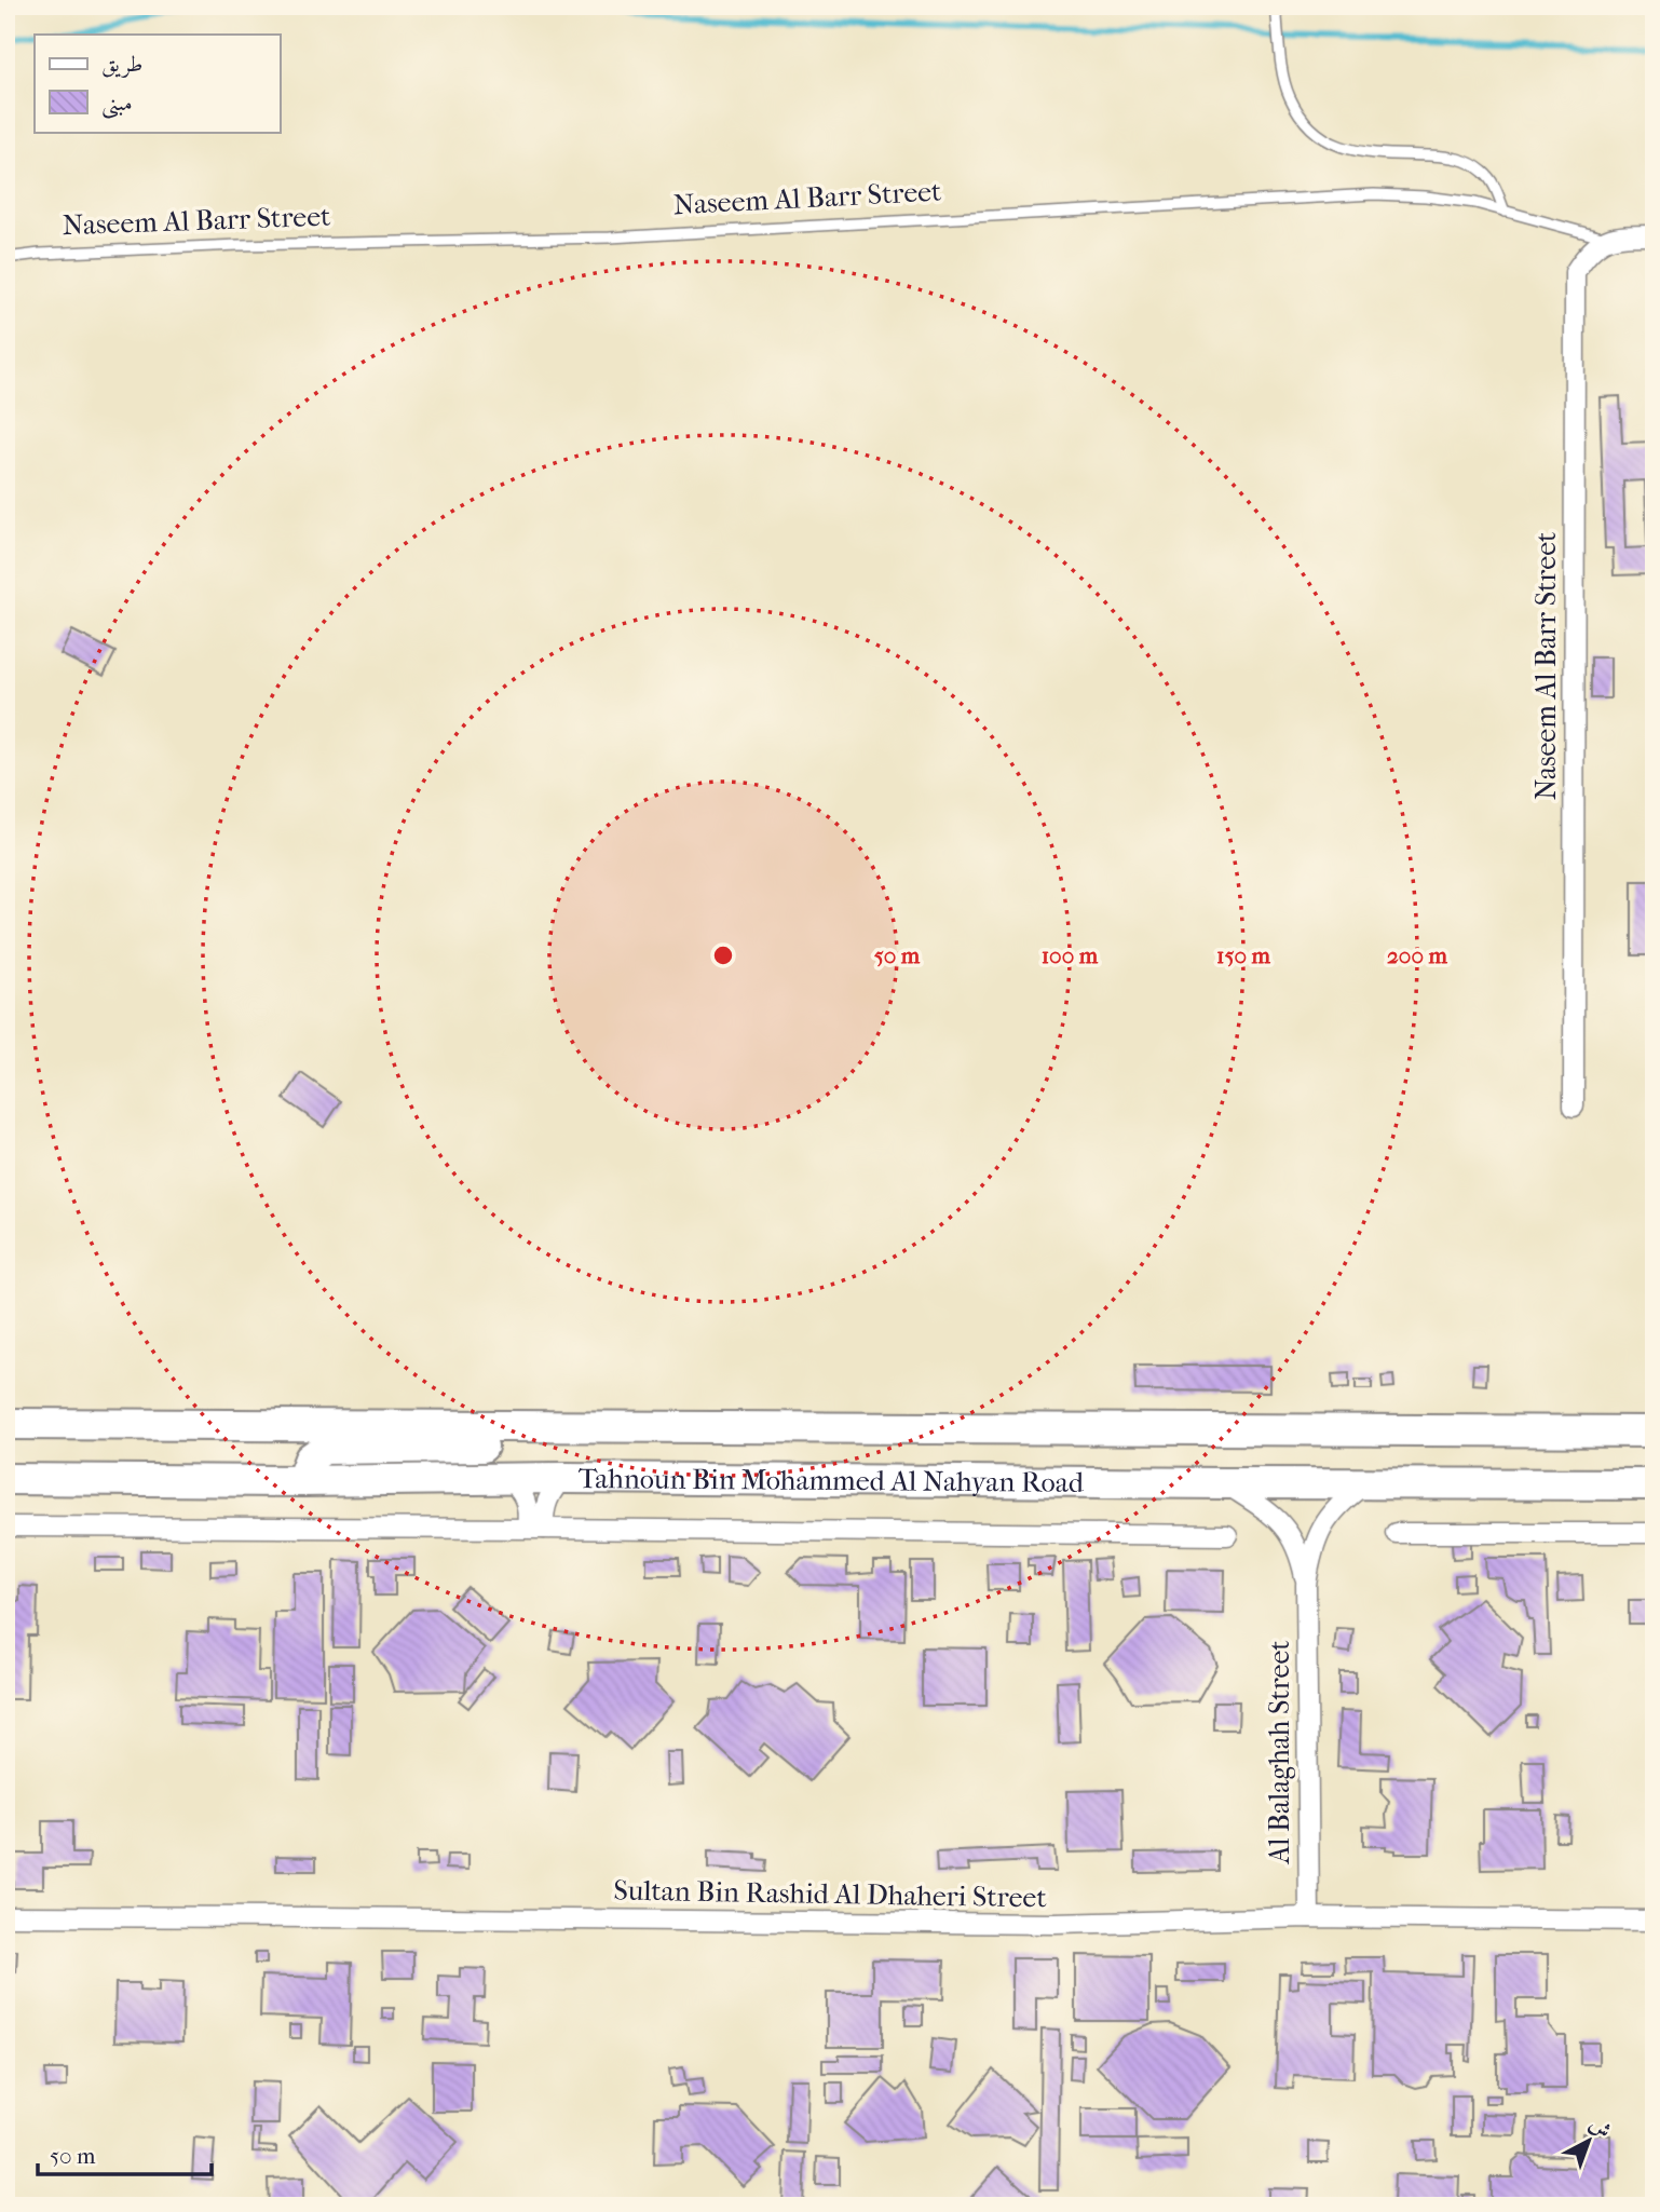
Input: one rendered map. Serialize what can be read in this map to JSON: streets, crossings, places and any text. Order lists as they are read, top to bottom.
{
  "streets": {
    "main road": ["Tahnoun Bin Mohammed Al Nahyan Road"],
    "street": ["Naseem Al Barr Street", "Al Balaghah Street", "Sultan Bin Rashid Al Dhaheri Street"]
  },
  "crossings": [
    ["Tahnoun Bin Mohammed Al Nahyan Road", "Al Balaghah Street"],
    ["Al Balaghah Street", "Sultan Bin Rashid Al Dhaheri Street"]
  ],
  "legend": ["طريق", "مبنى"],
  "scale_bar": "50 m",
  "north": "top right",
  "rings": [
    "50 m",
    "100 m",
    "150 m",
    "200 m"
  ]
}
